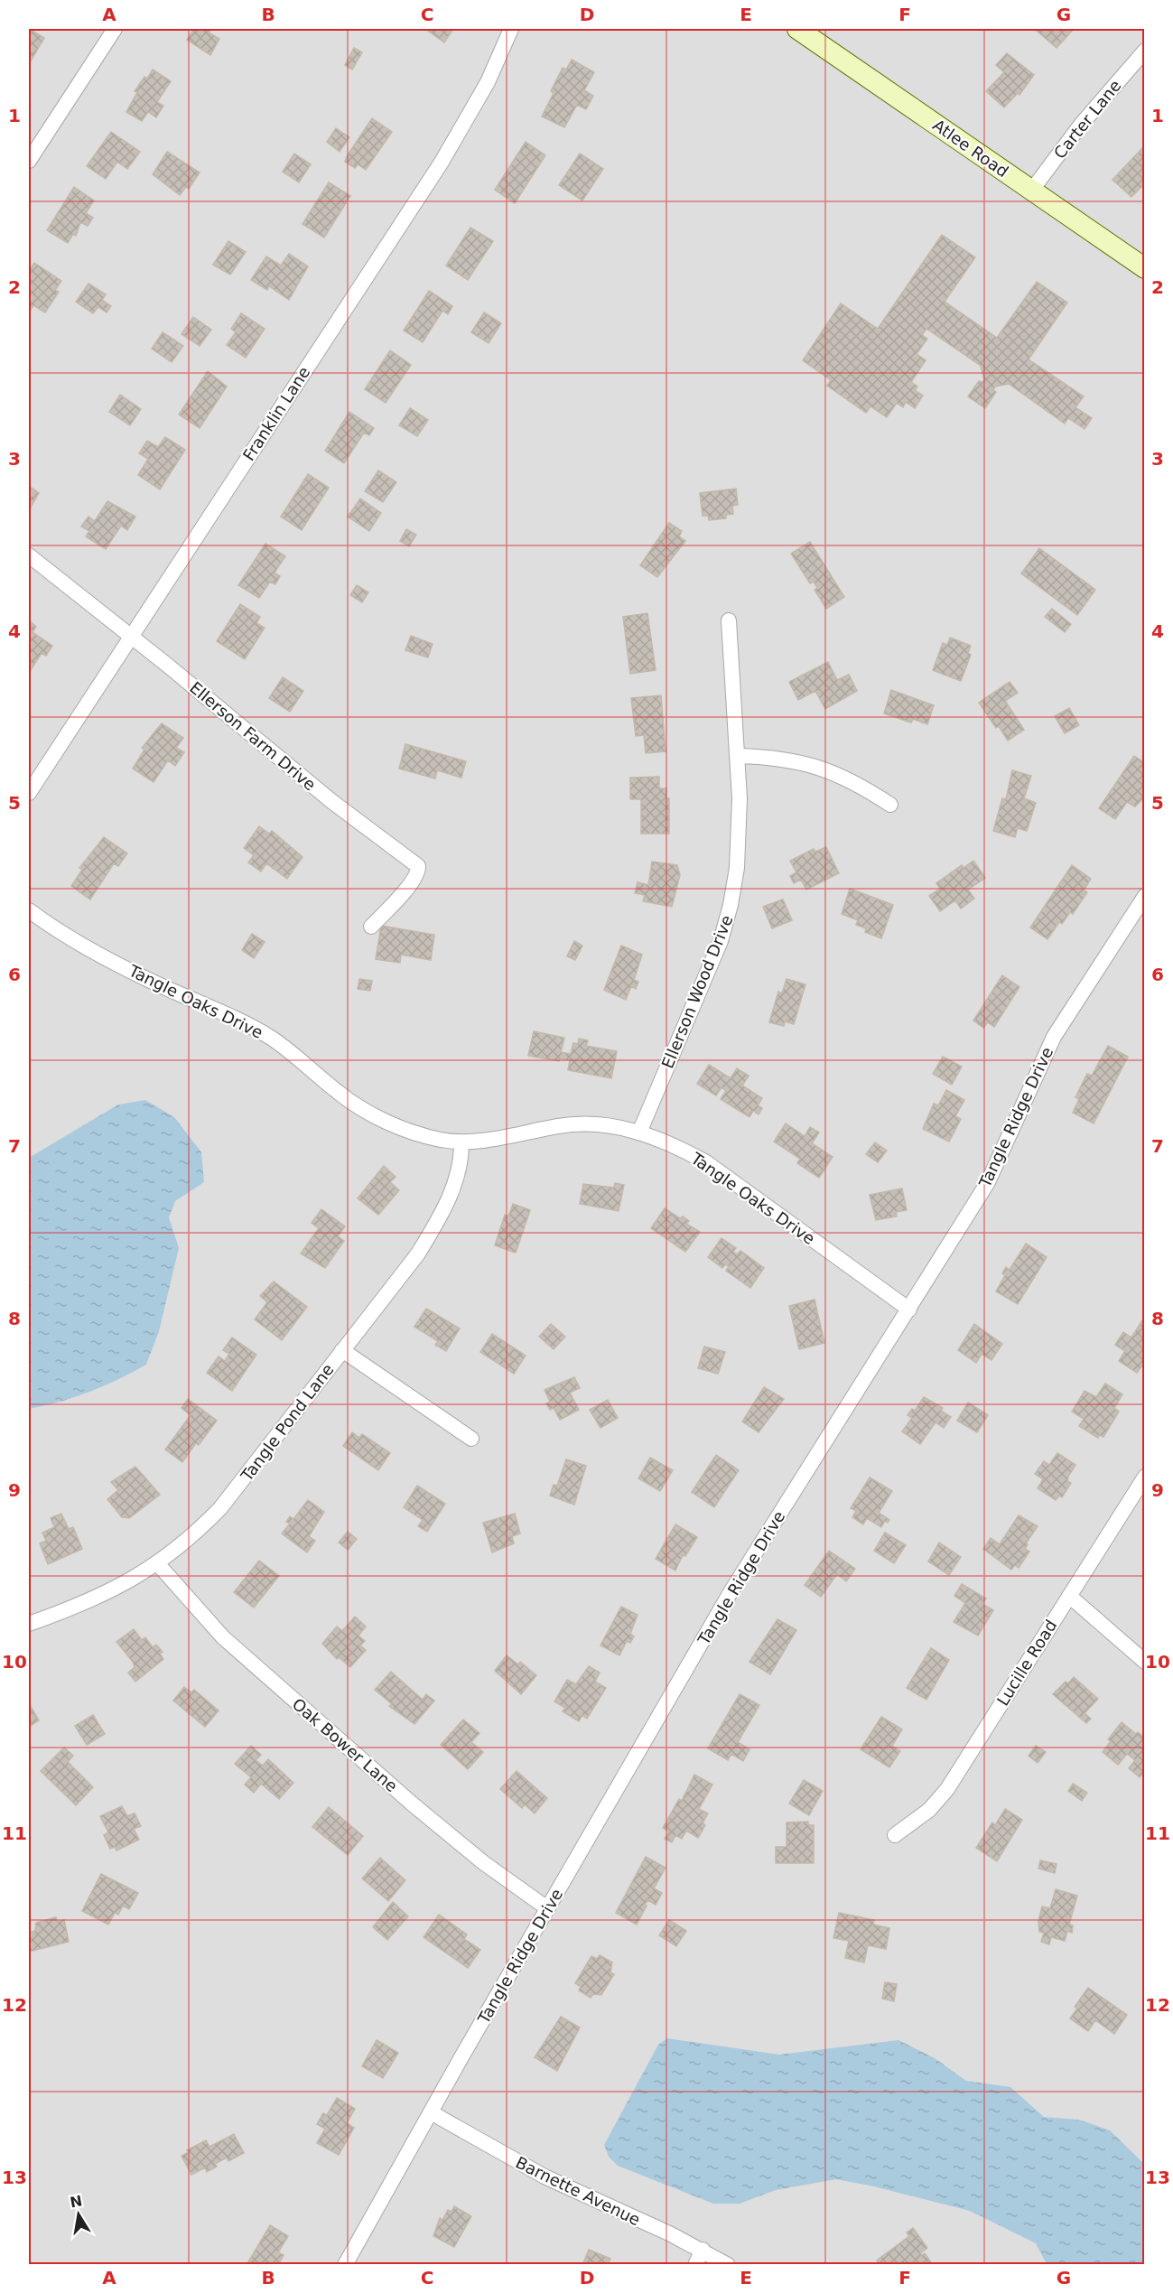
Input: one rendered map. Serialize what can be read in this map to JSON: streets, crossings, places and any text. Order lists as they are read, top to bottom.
{
  "streets": {
    "main road": ["Atlee Road"],
    "street": [
      "Carter Lane",
      "Franklin Lane",
      "Ellerson Farm Drive",
      "Ellerson Wood Drive",
      "Tangle Oaks Drive",
      "Tangle Ridge Drive",
      "Tangle Pond Lane",
      "Lucille Road",
      "Oak Bower Lane",
      "Barnette Avenue"
    ]
  },
  "crossings": [
    ["Carter Lane", "Atlee Road"],
    ["Franklin Lane", "Ellerson Farm Drive"],
    ["Ellerson Wood Drive", "Tangle Oaks Drive"],
    ["Tangle Oaks Drive", "Tangle Ridge Drive"],
    ["Tangle Oaks Drive", "Tangle Pond Lane"],
    ["Tangle Ridge Drive", "Oak Bower Lane"],
    ["Tangle Ridge Drive", "Barnette Avenue"],
    ["Tangle Pond Lane", "Oak Bower Lane"]
  ],
  "north": "top",
  "grid": {
    "columns": [
      "A",
      "B",
      "C",
      "D",
      "E",
      "F",
      "G"
    ],
    "rows": [
      "1",
      "2",
      "3",
      "4",
      "5",
      "6",
      "7",
      "8",
      "9",
      "10",
      "11",
      "12",
      "13"
    ]
  }
}
